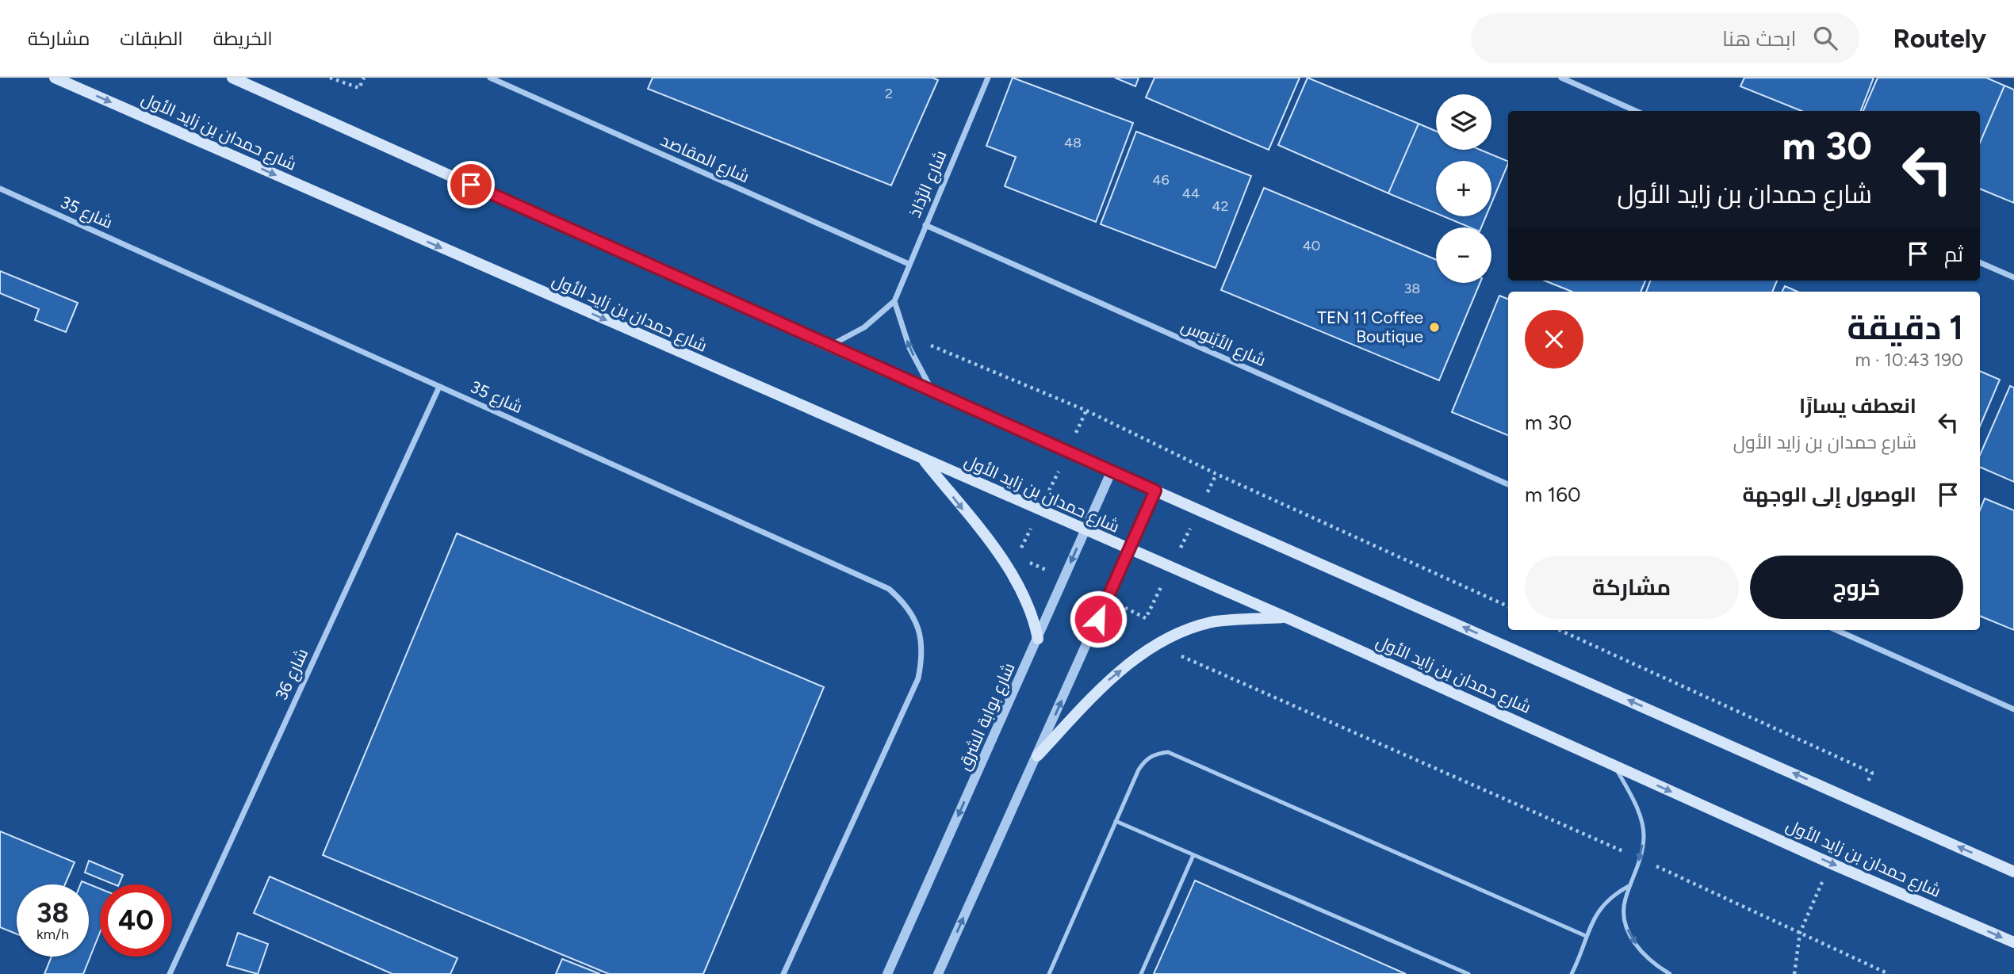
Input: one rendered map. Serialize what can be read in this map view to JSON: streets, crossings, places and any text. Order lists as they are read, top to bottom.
{
  "streets": {
    "main road": ["شارع حمدان بن زايد الأول"],
    "street": [
      "شارع المقاصد",
      "شارع الرَّذاذ",
      "شارع 35",
      "شارع الأبْنوس",
      "شارع 36",
      "شارع بوابة الشرق"
    ]
  },
  "crossings": [
    ["شارع حمدان بن زايد الأول", "شارع بوابة الشرق"],
    ["شارع المقاصد", "شارع الرَّذاذ"],
    ["شارع الرَّذاذ", "شارع الأبْنوس"],
    ["شارع 35", "شارع 36"]
  ],
  "places": ["TEN 11 Coffee Boutique"],
  "house_numbers": [
    "2",
    "48",
    "46",
    "44",
    "42",
    "40",
    "38"
  ],
  "page": {
    "header": "Routely",
    "search": "ابحث هنا",
    "nav": ["الخريطة", "الطبقات", "مشاركة"],
    "map_buttons": ["+", "−"],
    "turn": ["30 m", "شارع حمدان بن زايد الأول"],
    "then": "ثم",
    "heading": ["1 دقيقة", "190 m · 10:43"],
    "list": [
      {
        "name": "انعطف يسارًا",
        "note": "شارع حمدان بن زايد الأول",
        "value": "30 m"
      },
      {
        "name": "الوصول إلى الوجهة",
        "value": "160 m"
      }
    ],
    "buttons": ["خروج", "مشاركة"],
    "speed": "38 km/h",
    "limit": "40"
  }
}
